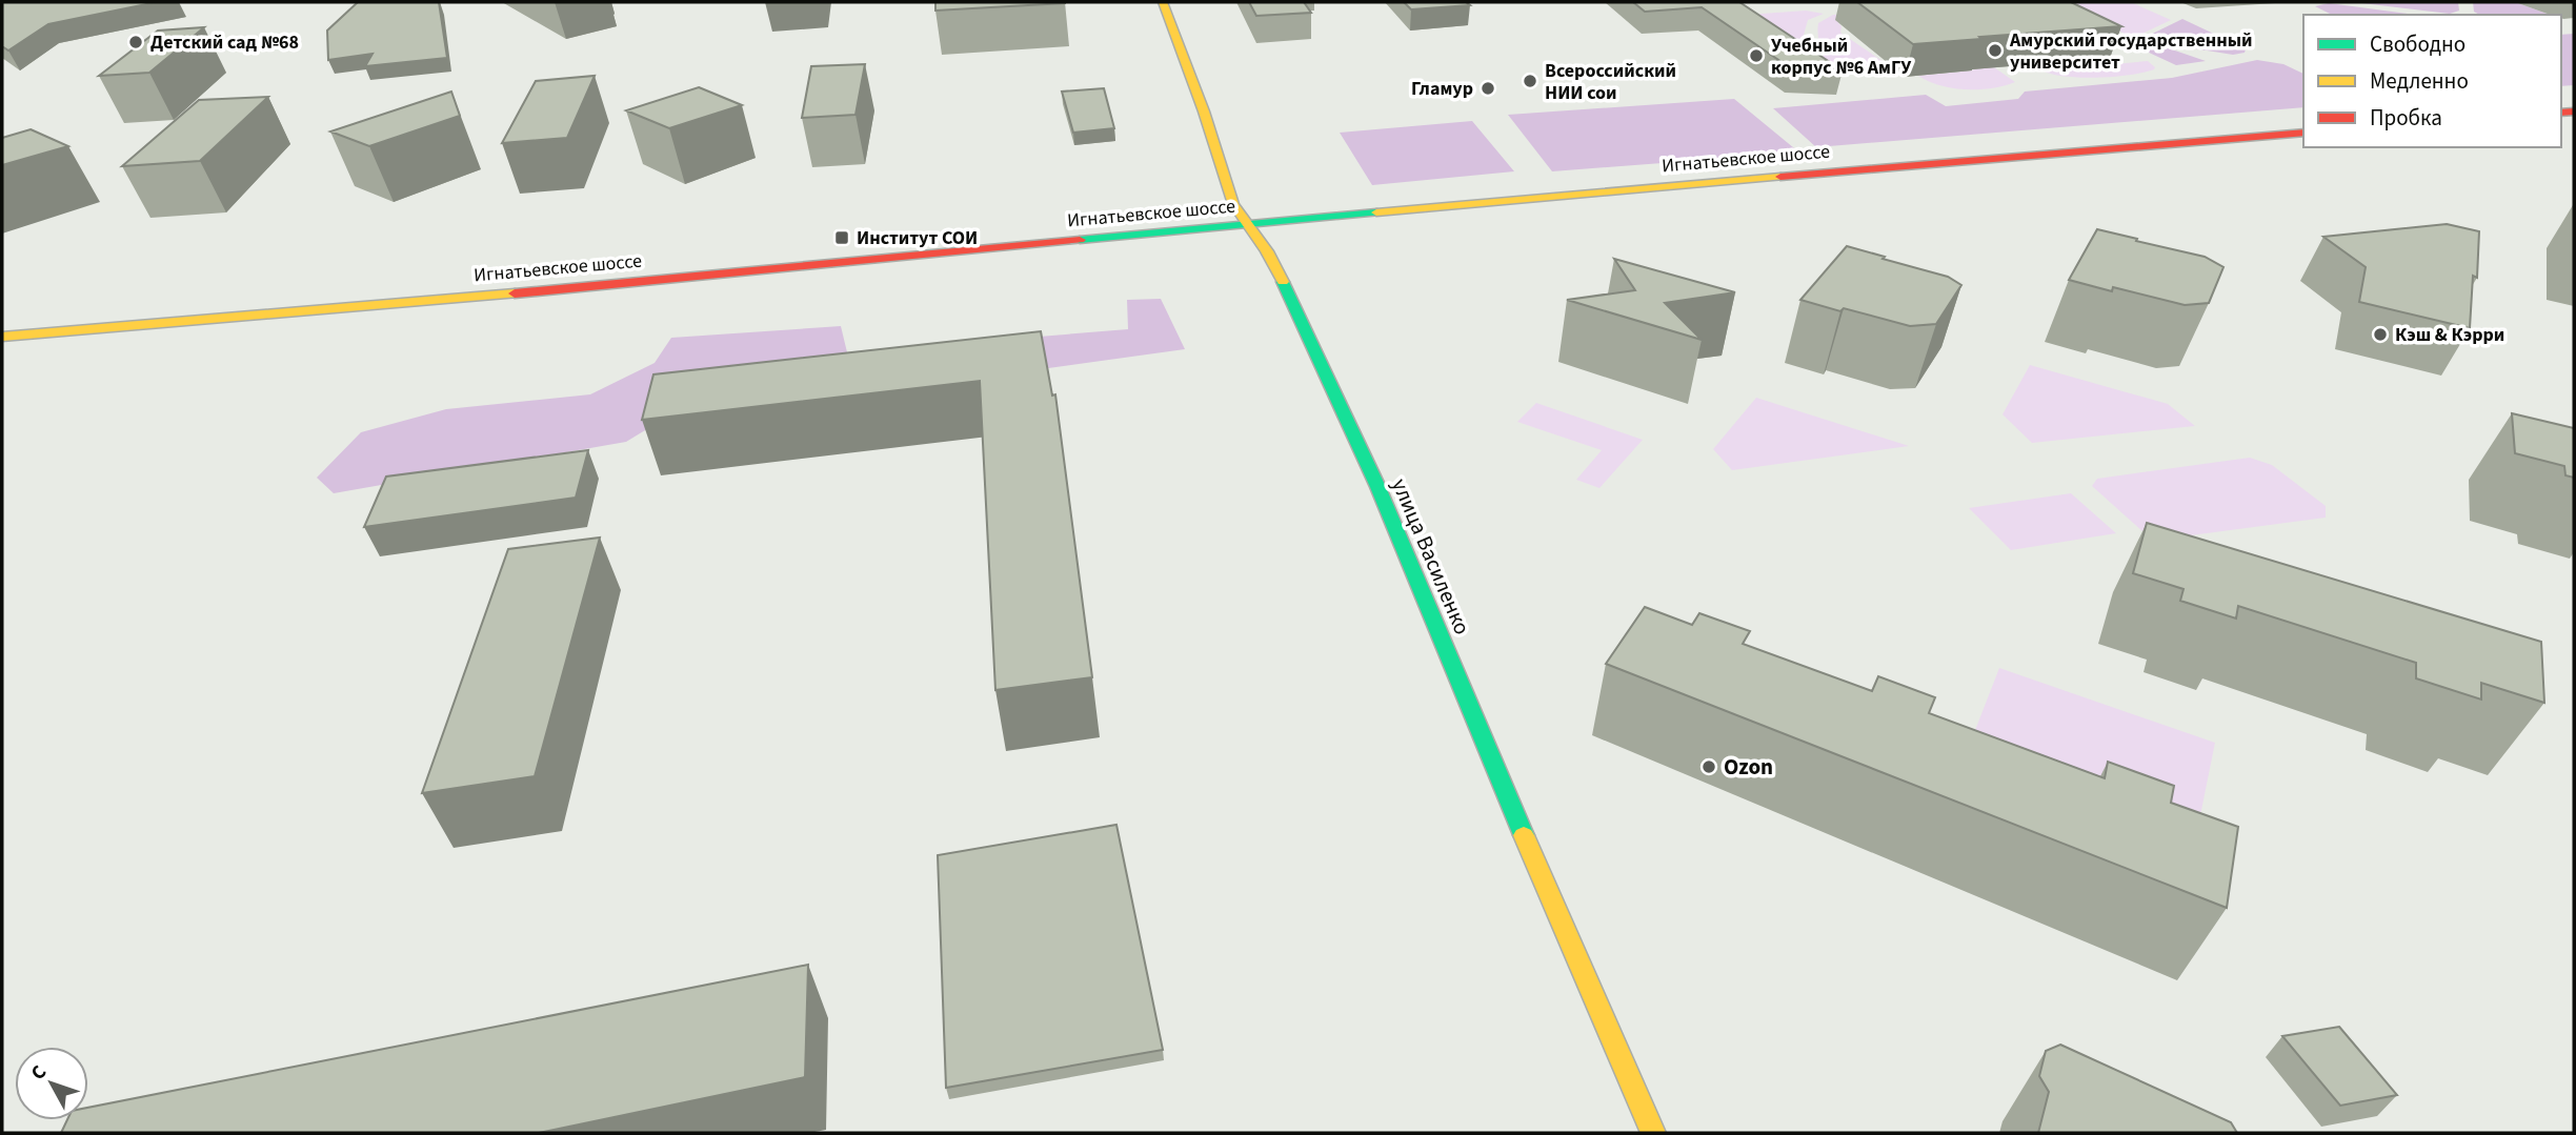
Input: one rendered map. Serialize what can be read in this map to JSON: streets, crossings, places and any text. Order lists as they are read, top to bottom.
{
  "streets": {
    "main road": ["Игнатьевское шоссе", "улица Василенко"]
  },
  "crossings": [
    ["Игнатьевское шоссе", "улица Василенко"]
  ],
  "places": {
    "other": [
      "Детский сад №68",
      "Амурский государственный университет",
      "Учебный корпус №6 АмГУ",
      "Всероссийский НИИ сои",
      "Гламур",
      "Кэш & Кэрри",
      "Ozon"
    ],
    "transit": ["Институт СОИ"]
  },
  "legend": ["Свободно", "Медленно", "Пробка"],
  "north": "top left"
}
